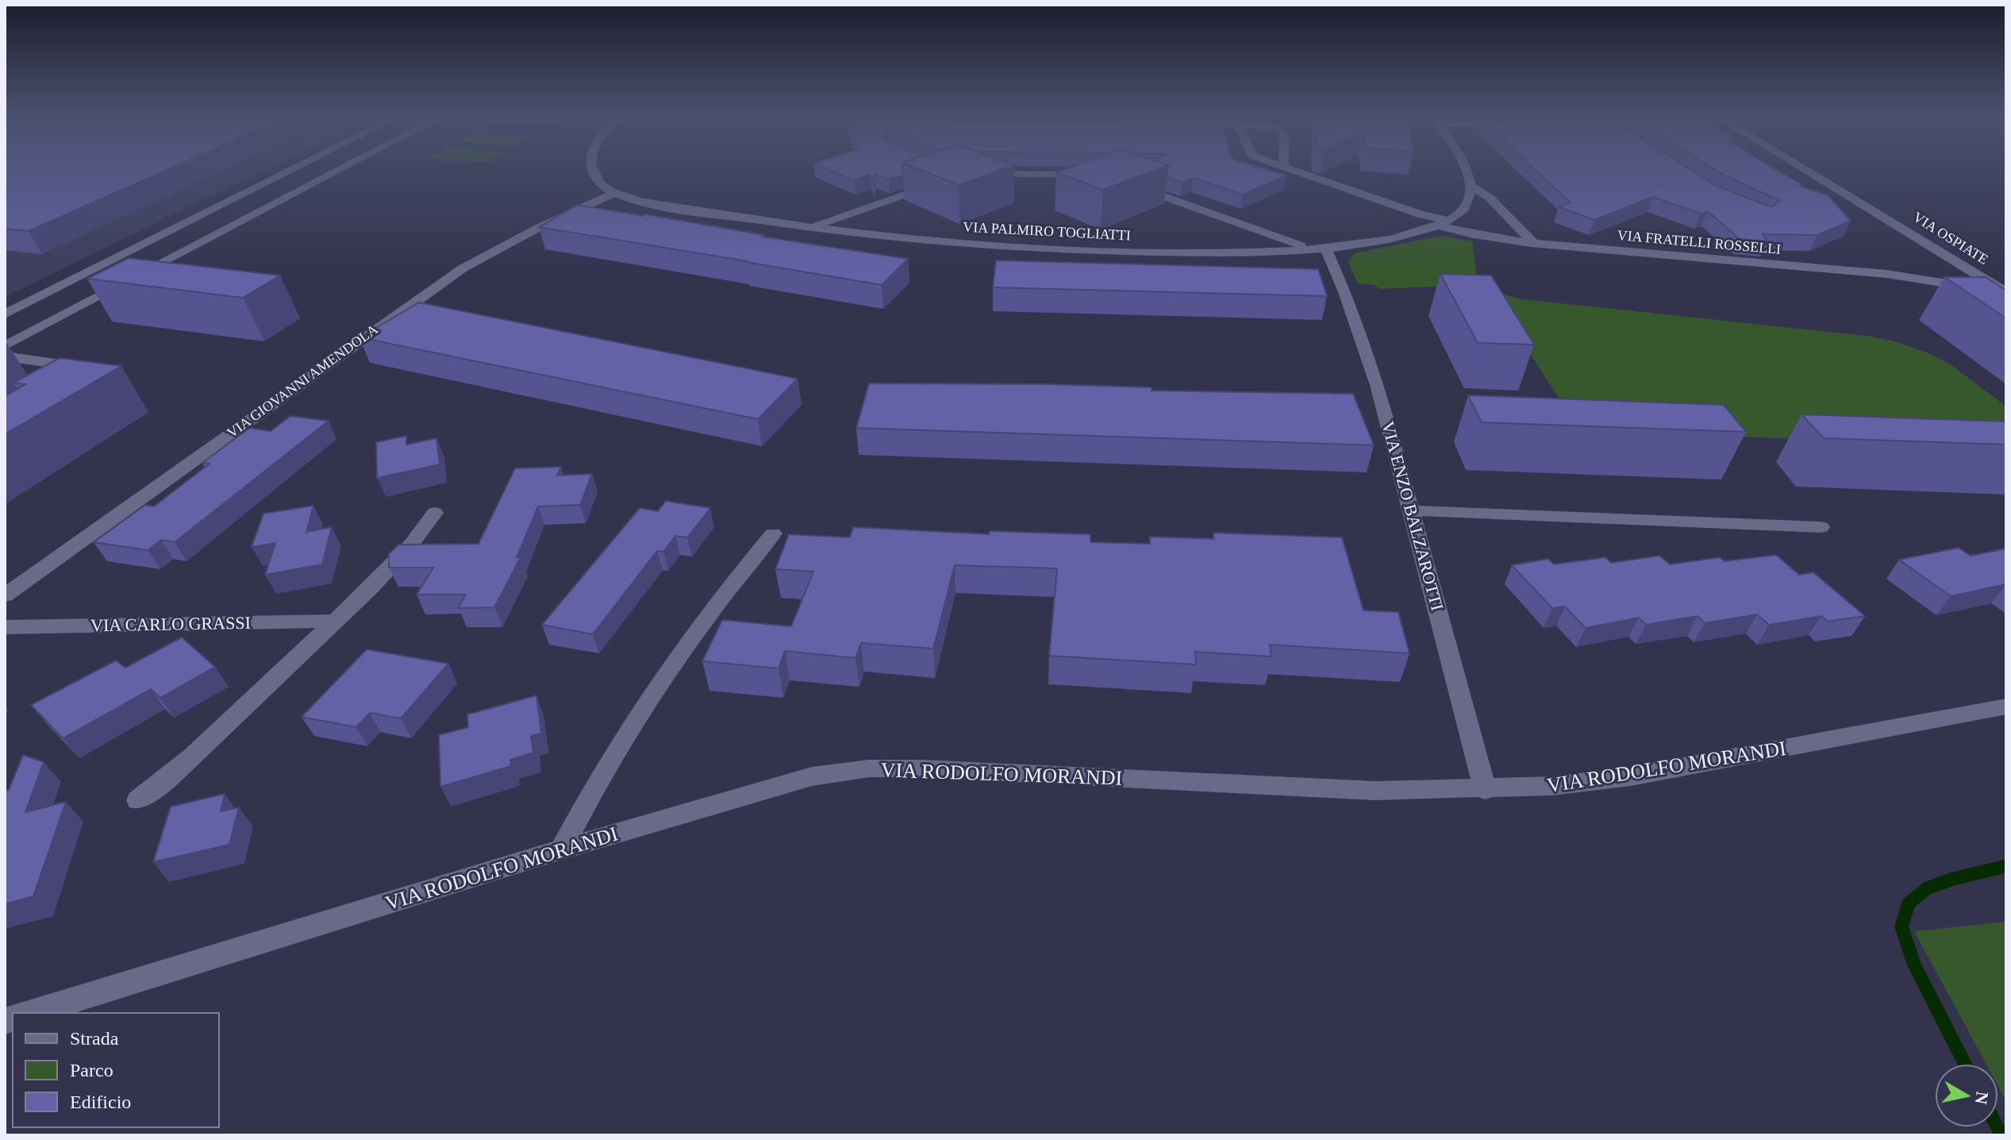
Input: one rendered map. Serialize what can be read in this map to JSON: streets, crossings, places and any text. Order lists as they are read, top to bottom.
{
  "streets": {
    "street": [
      "VIA PALMIRO TOGLIATTI",
      "VIA OSPIATE",
      "VIA FRATELLI ROSSELLI",
      "VIA GIOVANNI AMENDOLA",
      "VIA ENZO BALZAROTTI",
      "VIA CARLO GRASSI",
      "VIA RODOLFO MORANDI"
    ]
  },
  "crossings": [
    ["VIA PALMIRO TOGLIATTI", "VIA FRATELLI ROSSELLI"],
    ["VIA PALMIRO TOGLIATTI", "VIA GIOVANNI AMENDOLA"],
    ["VIA PALMIRO TOGLIATTI", "VIA ENZO BALZAROTTI"],
    ["VIA OSPIATE", "VIA FRATELLI ROSSELLI"],
    ["VIA ENZO BALZAROTTI", "VIA RODOLFO MORANDI"]
  ],
  "legend": ["Strada", "Parco", "Edificio"],
  "north": "right"
}
